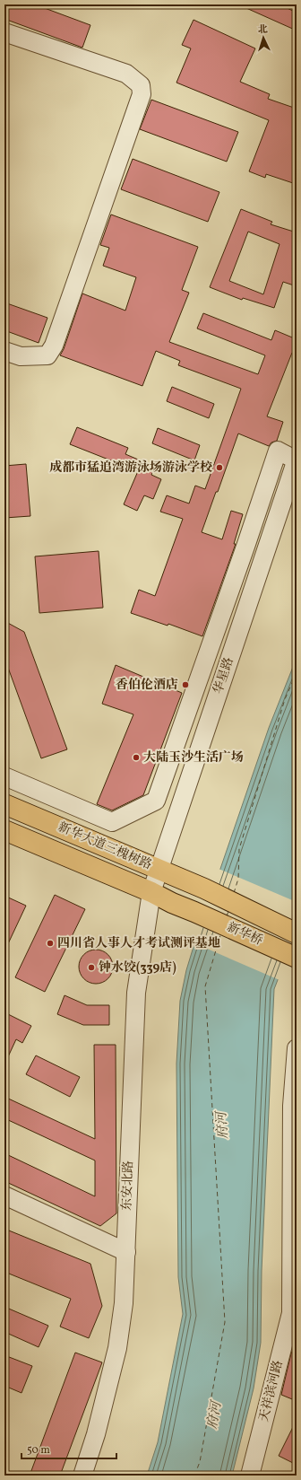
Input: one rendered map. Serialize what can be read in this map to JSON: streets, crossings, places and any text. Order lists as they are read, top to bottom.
{
  "streets": {
    "main road": ["新华大道三槐树路", "新华桥"],
    "street": ["华星路", "东安北路", "天祥滨河路"]
  },
  "crossings": [
    ["华星路", "新华大道三槐树路"],
    ["华星路", "东安北路"],
    ["新华大道三槐树路", "新华桥"],
    ["新华大道三槐树路", "东安北路"]
  ],
  "water": ["府河"],
  "places": [
    "成都市猛追湾游泳场游泳学校",
    "香伯伦酒店",
    "大陆玉沙生活广场",
    "四川省人事人才考试测评基地",
    "钟水饺(339店)"
  ],
  "scale_bar": "50 m",
  "north": "top"
}
